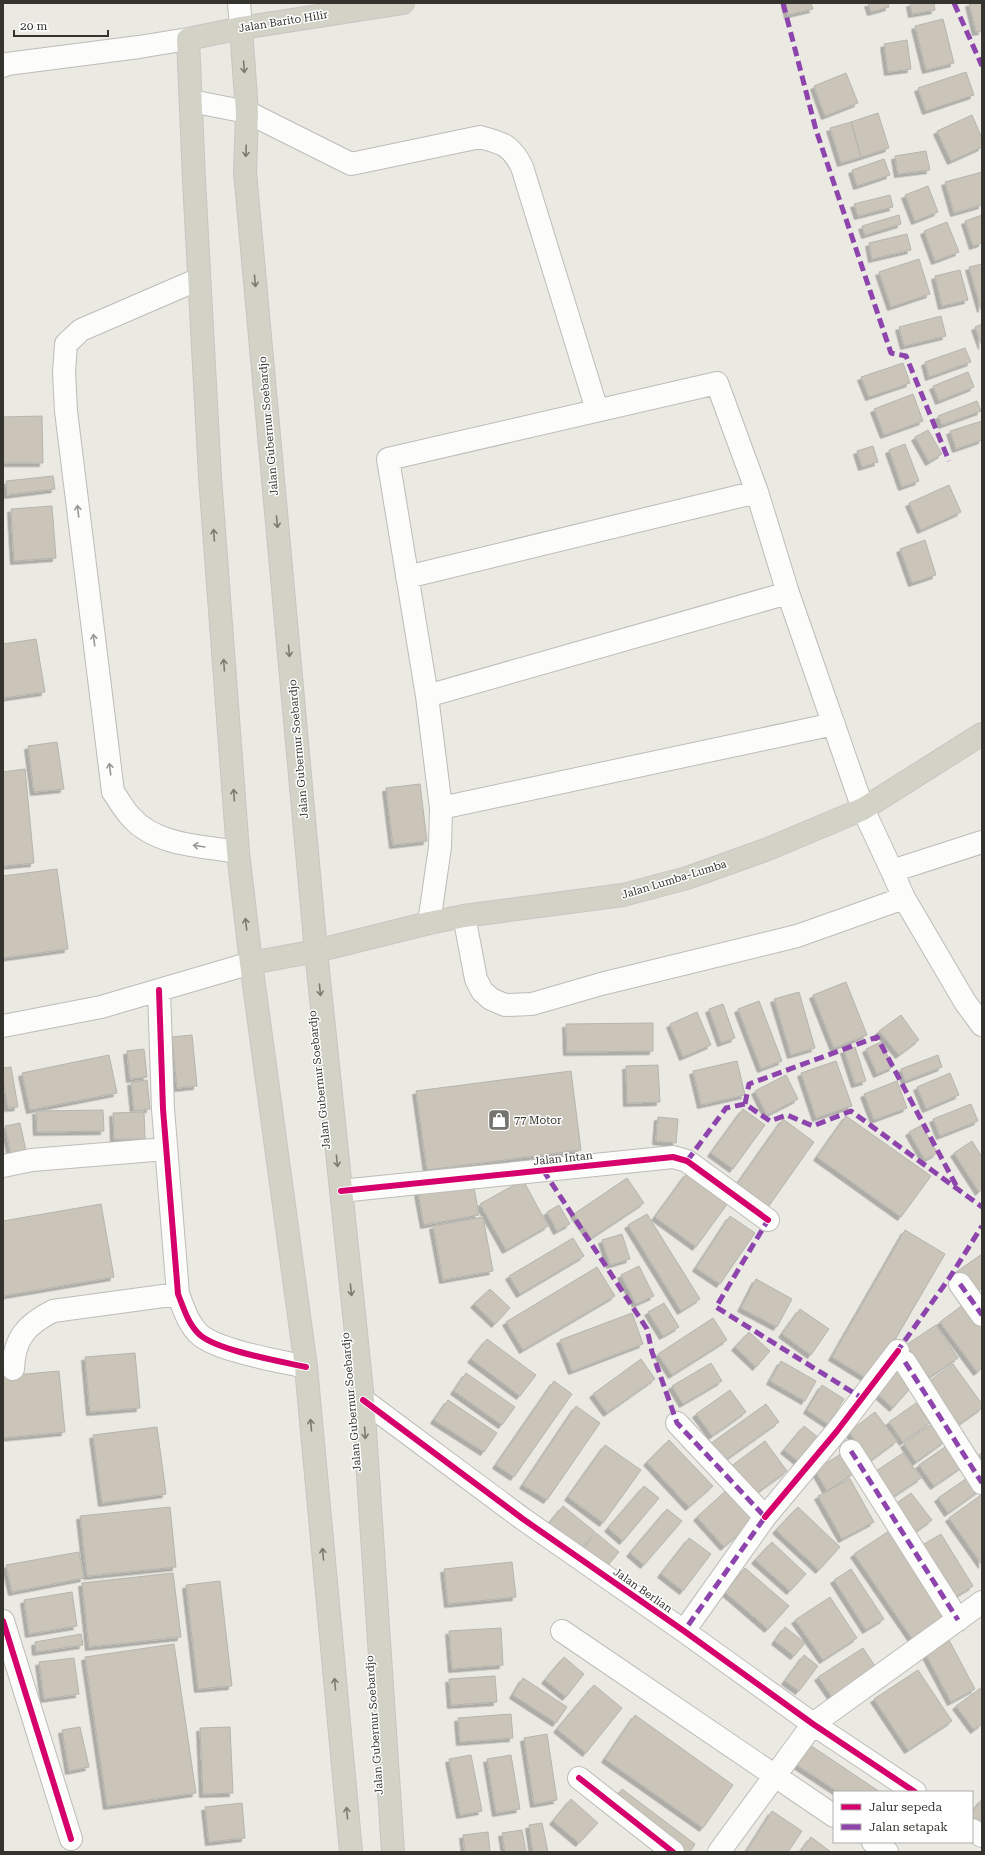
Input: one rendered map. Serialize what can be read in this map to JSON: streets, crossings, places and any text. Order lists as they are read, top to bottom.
{
  "streets": {
    "highway": ["Jalan Barito Hilir", "Jalan Gubernur Soebardjo", "Jalan Lumba-Lumba"],
    "street": ["Jalan Intan", "Jalan Berlian"]
  },
  "crossings": [
    ["Jalan Barito Hilir", "Jalan Gubernur Soebardjo"],
    ["Jalan Gubernur Soebardjo", "Jalan Lumba-Lumba"],
    ["Jalan Gubernur Soebardjo", "Jalan Intan"],
    ["Jalan Gubernur Soebardjo", "Jalan Berlian"]
  ],
  "places": {
    "shop": ["77 Motor"]
  },
  "legend": ["Jalur sepeda", "Jalan setapak"],
  "scale_bar": "20 m"
}
